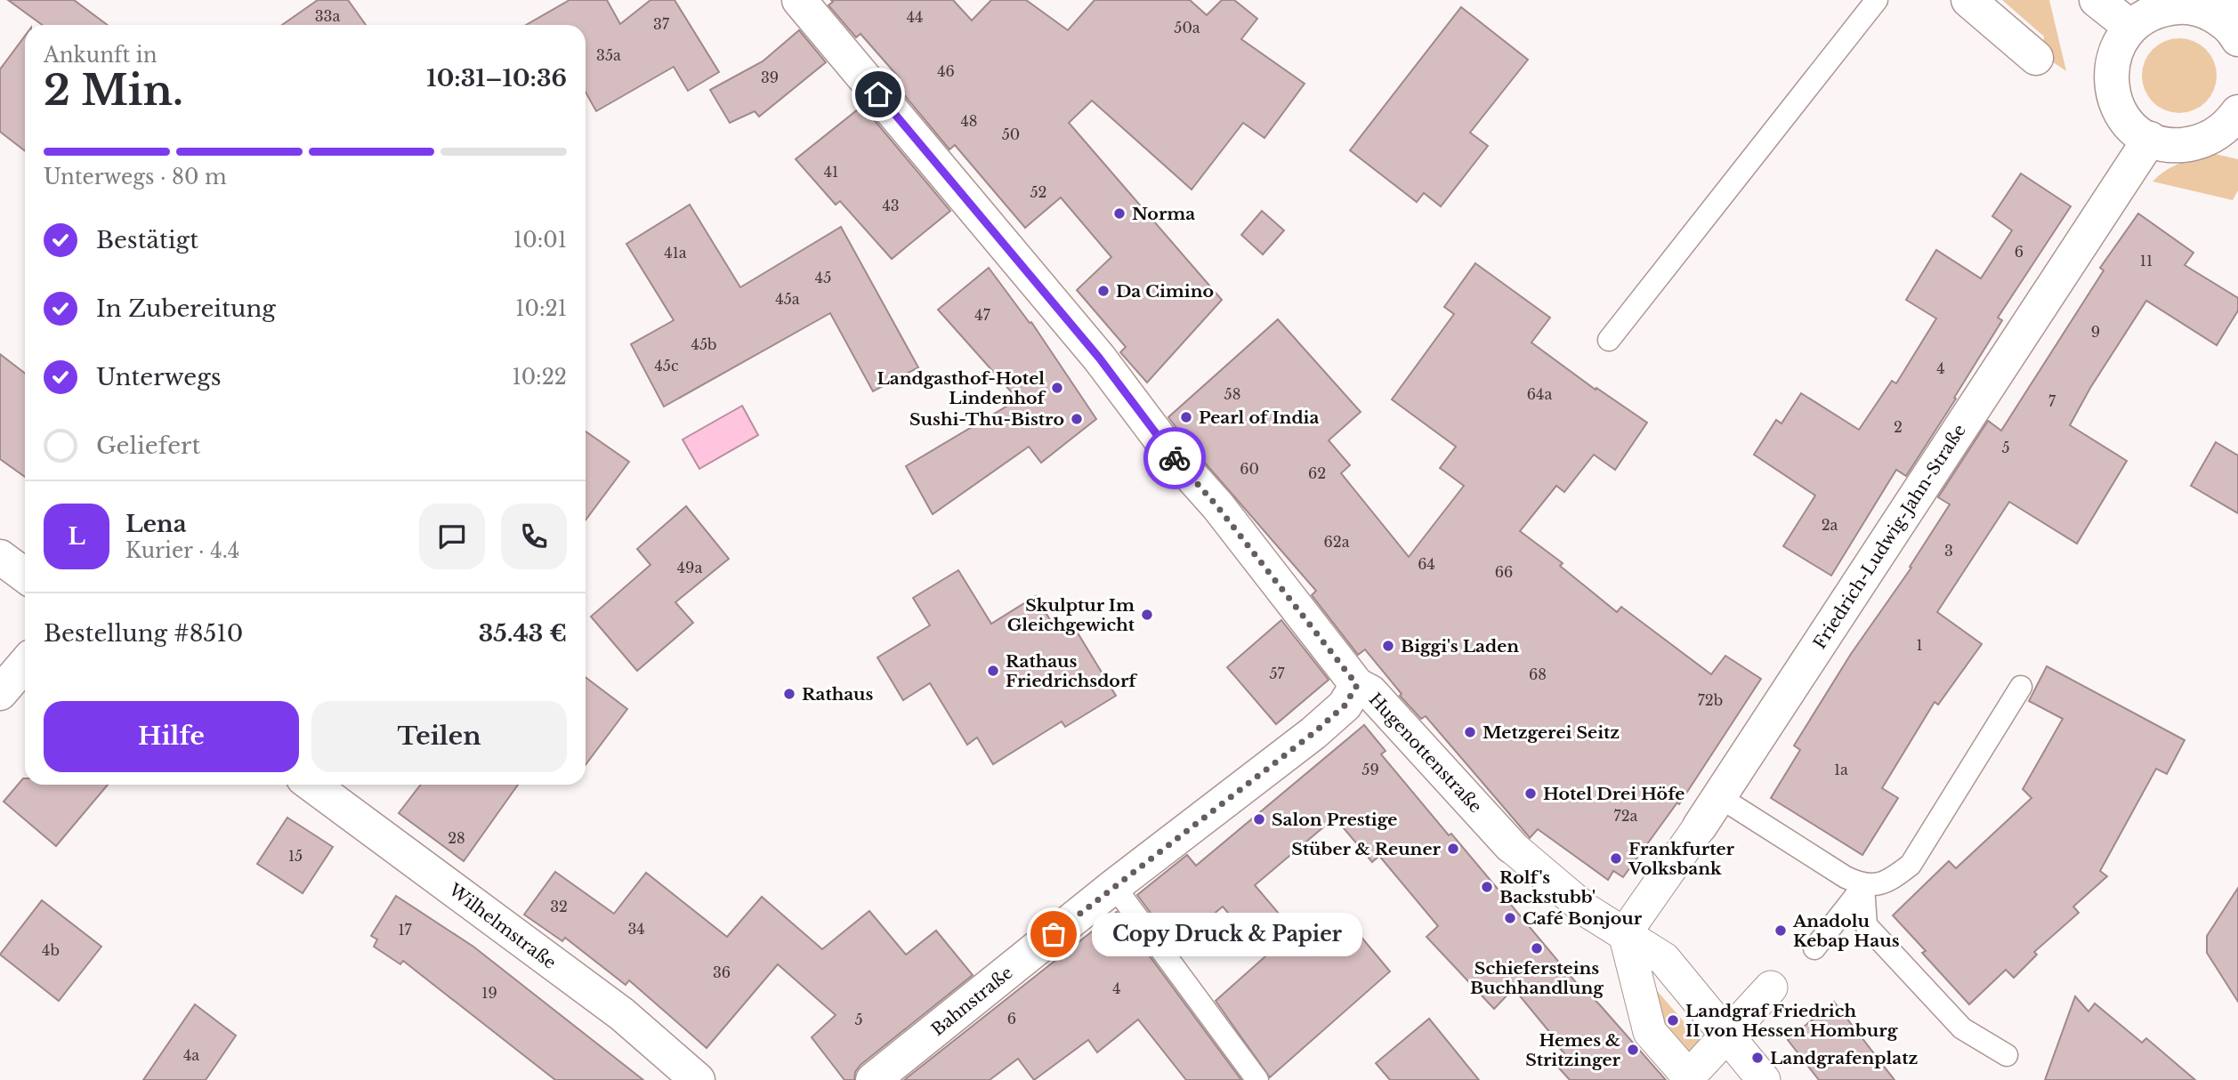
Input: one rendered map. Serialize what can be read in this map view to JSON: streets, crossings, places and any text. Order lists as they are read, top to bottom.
{
  "streets": {
    "street": [
      "Friedrich-Ludwig-Jahn-Straße",
      "Hugenottenstraße",
      "Wilhelmstraße",
      "Bahnstraße"
    ]
  },
  "crossings": [
    ["Friedrich-Ludwig-Jahn-Straße", "Hugenottenstraße"],
    ["Hugenottenstraße", "Bahnstraße"]
  ],
  "places": [
    "Norma",
    "Da Cimino",
    "Landgasthof-Hotel Lindenhof",
    "Pearl of India",
    "Sushi-Thu-Bistro",
    "Skulptur Im Gleichgewicht",
    "Biggi's Laden",
    "Rathaus Friedrichsdorf",
    "Rathaus",
    "Metzgerei Seitz",
    "Hotel Drei Höfe",
    "Salon Prestige",
    "Stüber & Reuner",
    "Frankfurter Volksbank",
    "Rolf's Backstubb'",
    "Café Bonjour",
    "Anadolu Kebap Haus",
    "Copy Druck & Papier",
    "Schiefersteins Buchhandlung",
    "Landgraf Friedrich II von Hessen Homburg",
    "Hemes & Stritzinger",
    "Landgrafenplatz"
  ],
  "house_numbers": [
    "33a",
    "44",
    "37",
    "50a",
    "35a",
    "46",
    "39",
    "48",
    "50",
    "41",
    "52",
    "43",
    "6",
    "41a",
    "11",
    "45",
    "45a",
    "47",
    "9",
    "45b",
    "45c",
    "4",
    "58",
    "64a",
    "7",
    "2",
    "5",
    "60",
    "62",
    "2a",
    "62a",
    "3",
    "64",
    "49a",
    "66",
    "1",
    "57",
    "68",
    "72b",
    "59",
    "1a",
    "72a",
    "28",
    "15",
    "32",
    "34",
    "17",
    "4b",
    "36",
    "4",
    "19",
    "6",
    "5",
    "4a"
  ],
  "page": {
    "heading": ["2 Min.", "Ankunft in", "10:31–10:36"],
    "panel": [
      "Lena",
      "Kurier · 4.4",
      "Bestellung #8510",
      "35.43 €"
    ],
    "bar": "Unterwegs · 80 m",
    "list": [
      ["Bestätigt", "10:01"],
      ["In Zubereitung", "10:21"],
      ["Unterwegs", "10:22"],
      "Geliefert"
    ],
    "round": "L",
    "buttons": ["Hilfe", "Teilen"],
    "bubble": "Copy Druck & Papier"
  }
}
